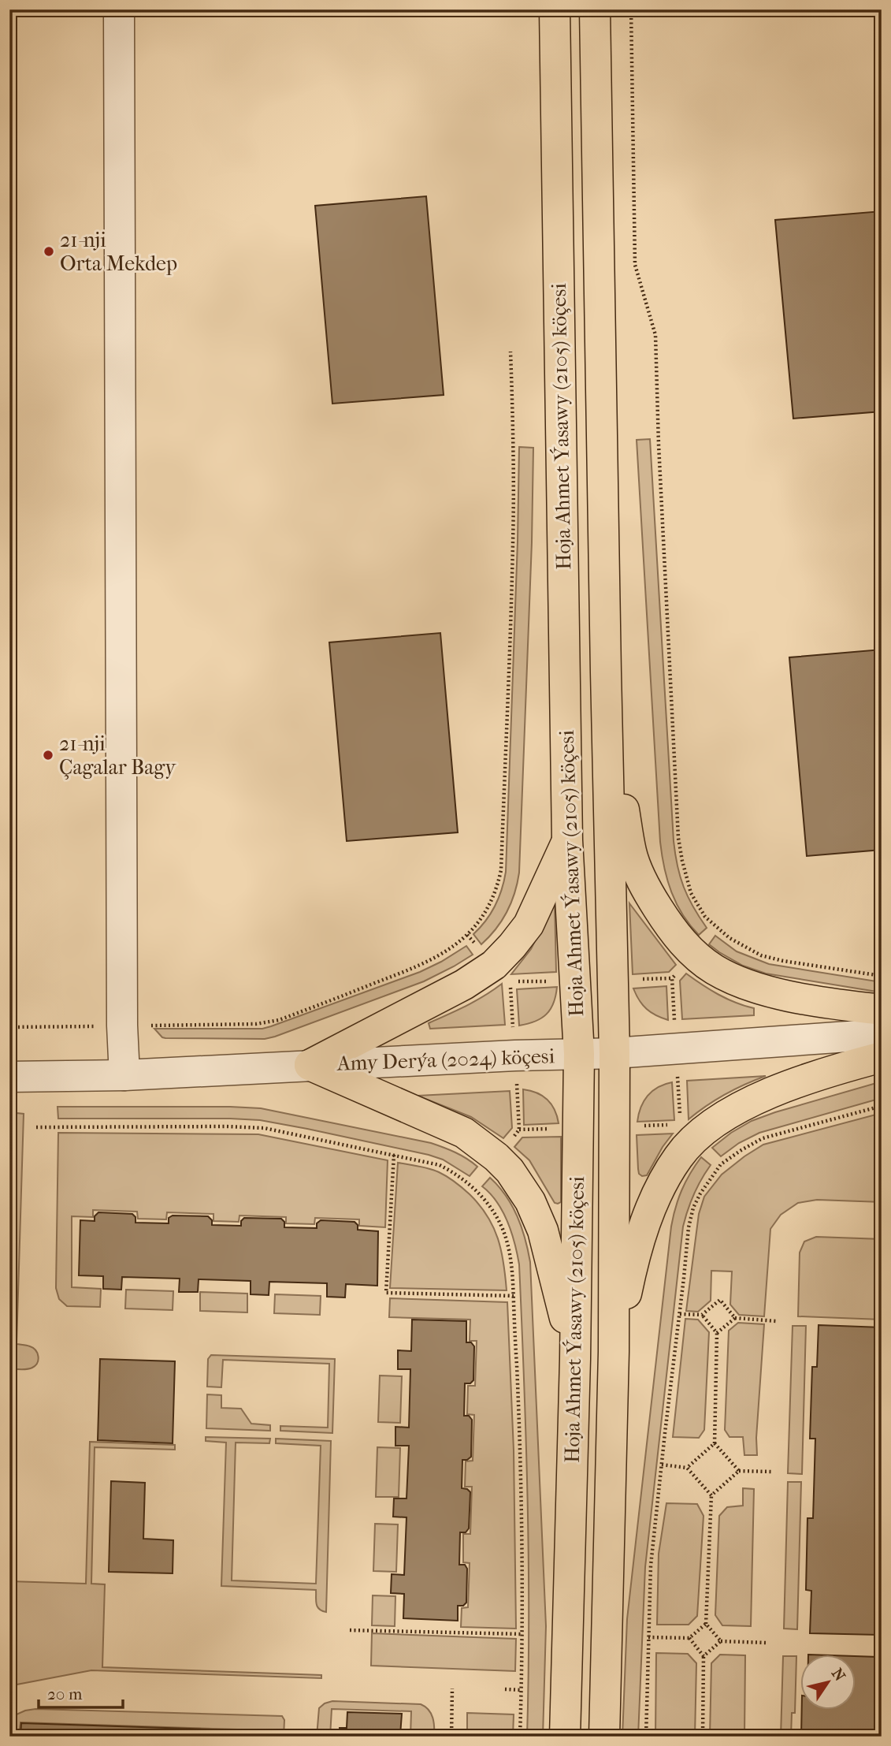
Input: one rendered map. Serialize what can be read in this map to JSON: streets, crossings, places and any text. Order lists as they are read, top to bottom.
{
  "streets": {
    "main road": ["Hoja Ahmet Ýasawy (2105) köçesi"],
    "street": ["Amy Derýa (2024) köçesi"]
  },
  "crossings": [
    ["Hoja Ahmet Ýasawy (2105) köçesi", "Amy Derýa (2024) köçesi"]
  ],
  "places": ["21-nji Orta Mekdep", "21-nji Çagalar Bagy"],
  "scale_bar": "20 m",
  "north": "top right"
}
